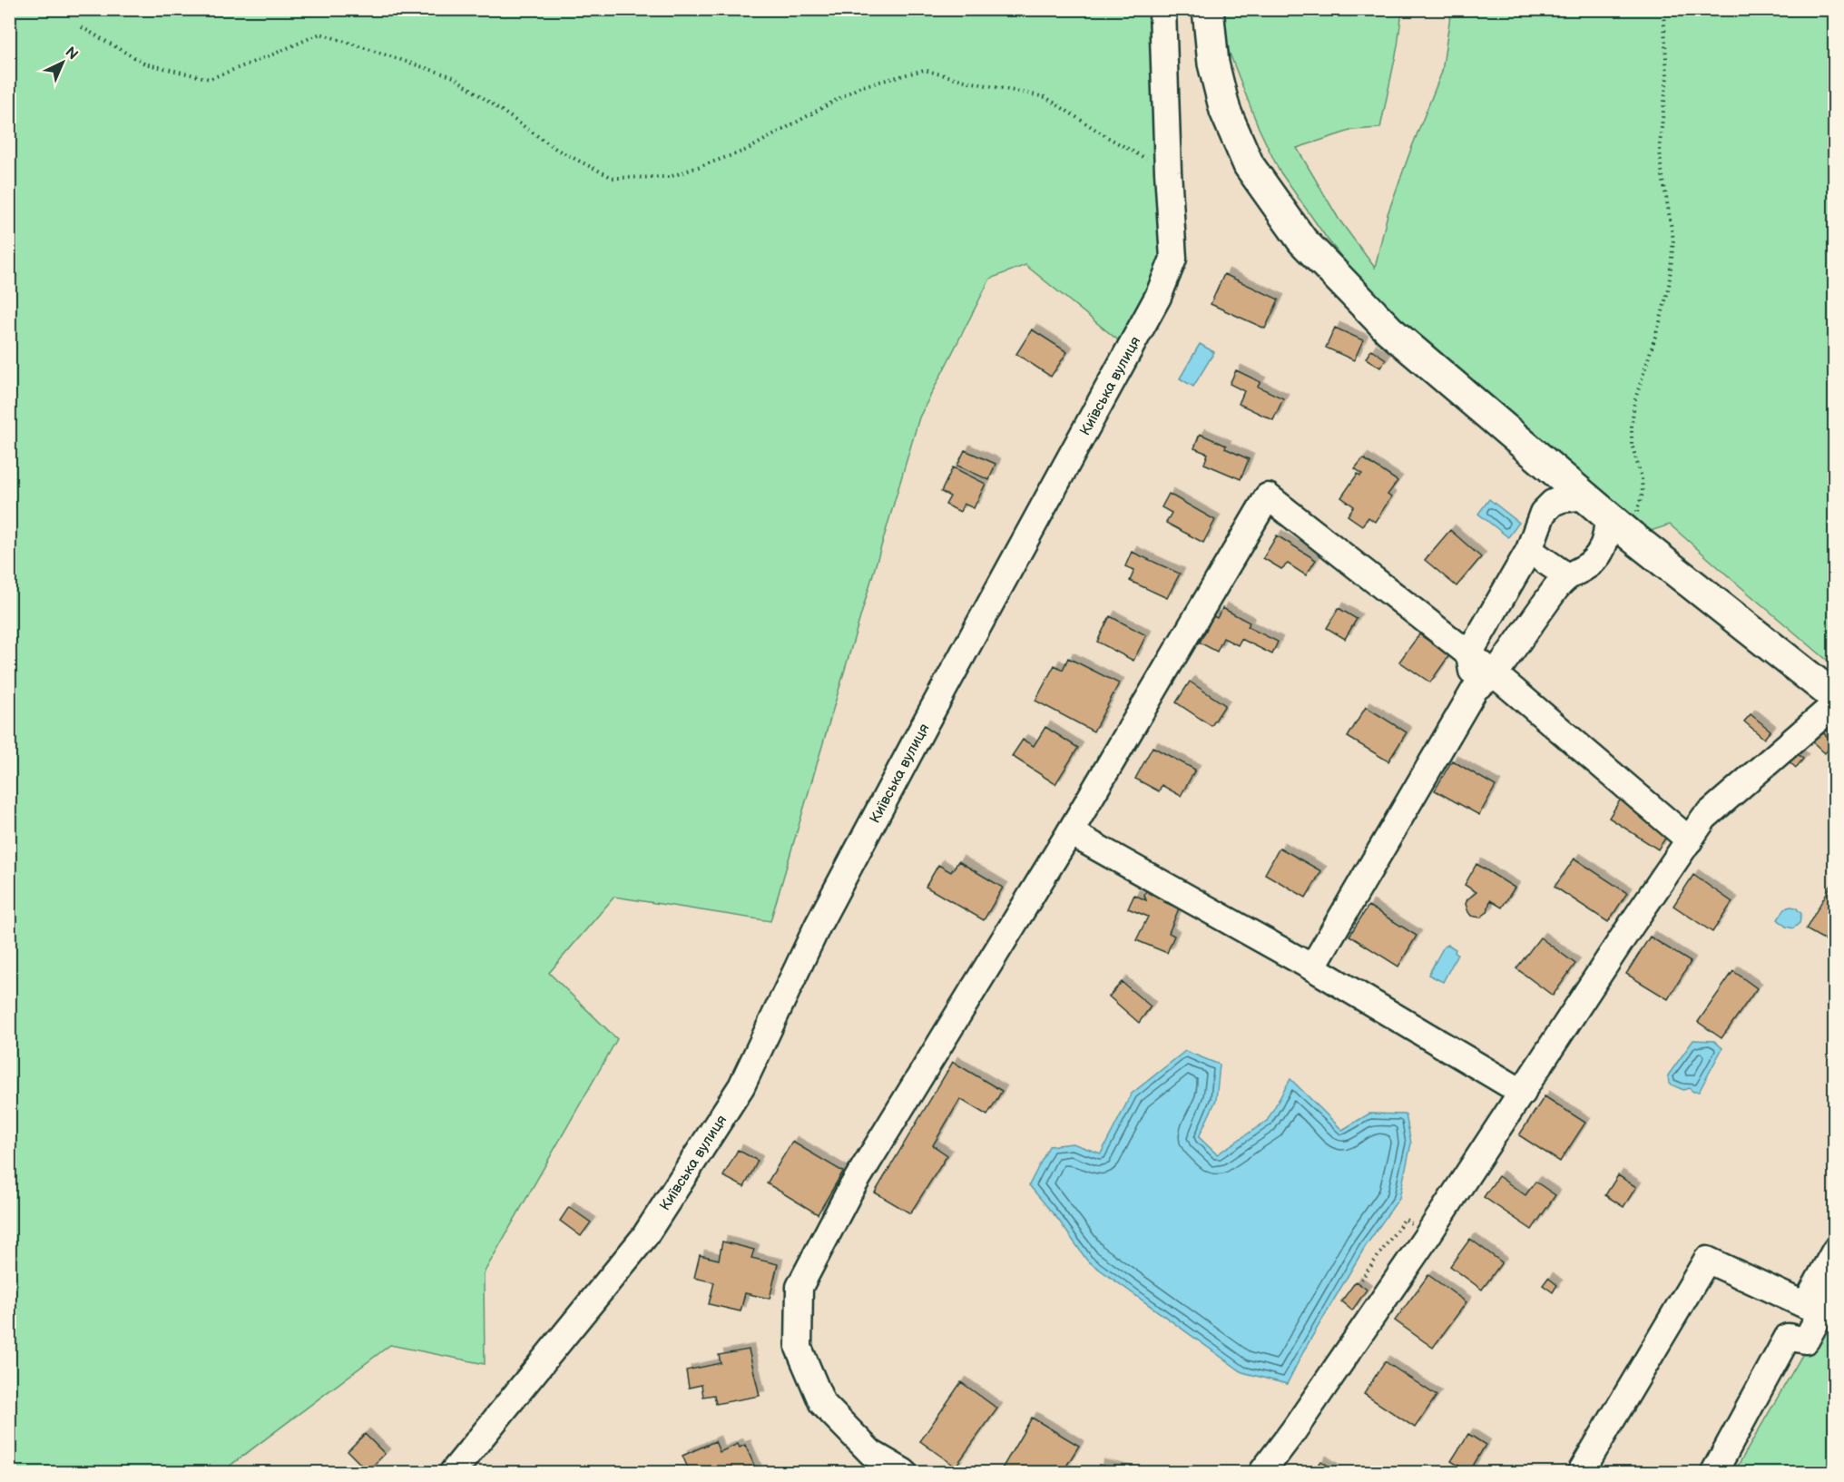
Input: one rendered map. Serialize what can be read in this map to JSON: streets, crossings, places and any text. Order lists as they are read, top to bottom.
{
  "streets": {
    "street": ["Київська вулиця"]
  },
  "north": "top right"
}
